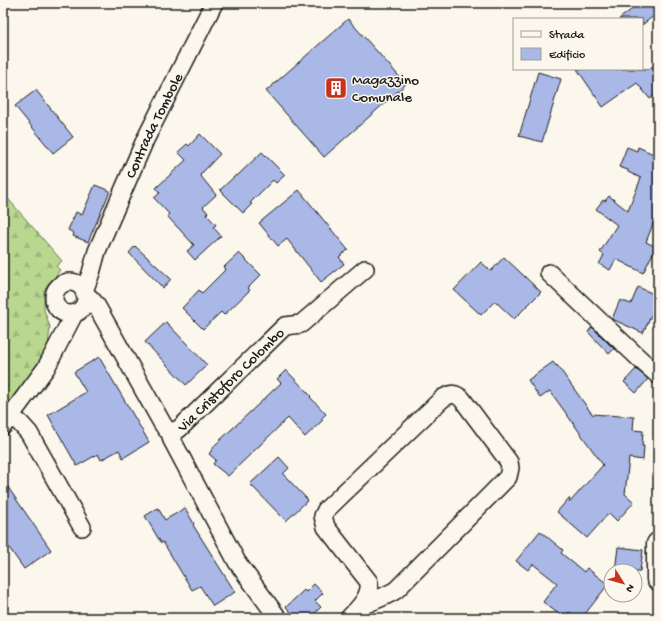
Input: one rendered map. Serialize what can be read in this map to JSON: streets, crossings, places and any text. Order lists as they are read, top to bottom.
{
  "streets": {
    "street": ["Contrada Tombole", "Via Cristoforo Colombo"]
  },
  "crossings": [
    ["Contrada Tombole", "Via Cristoforo Colombo"]
  ],
  "places": {
    "building": ["Magazzino Comunale"]
  },
  "legend": ["Strada", "Edificio"],
  "north": "bottom right"
}
